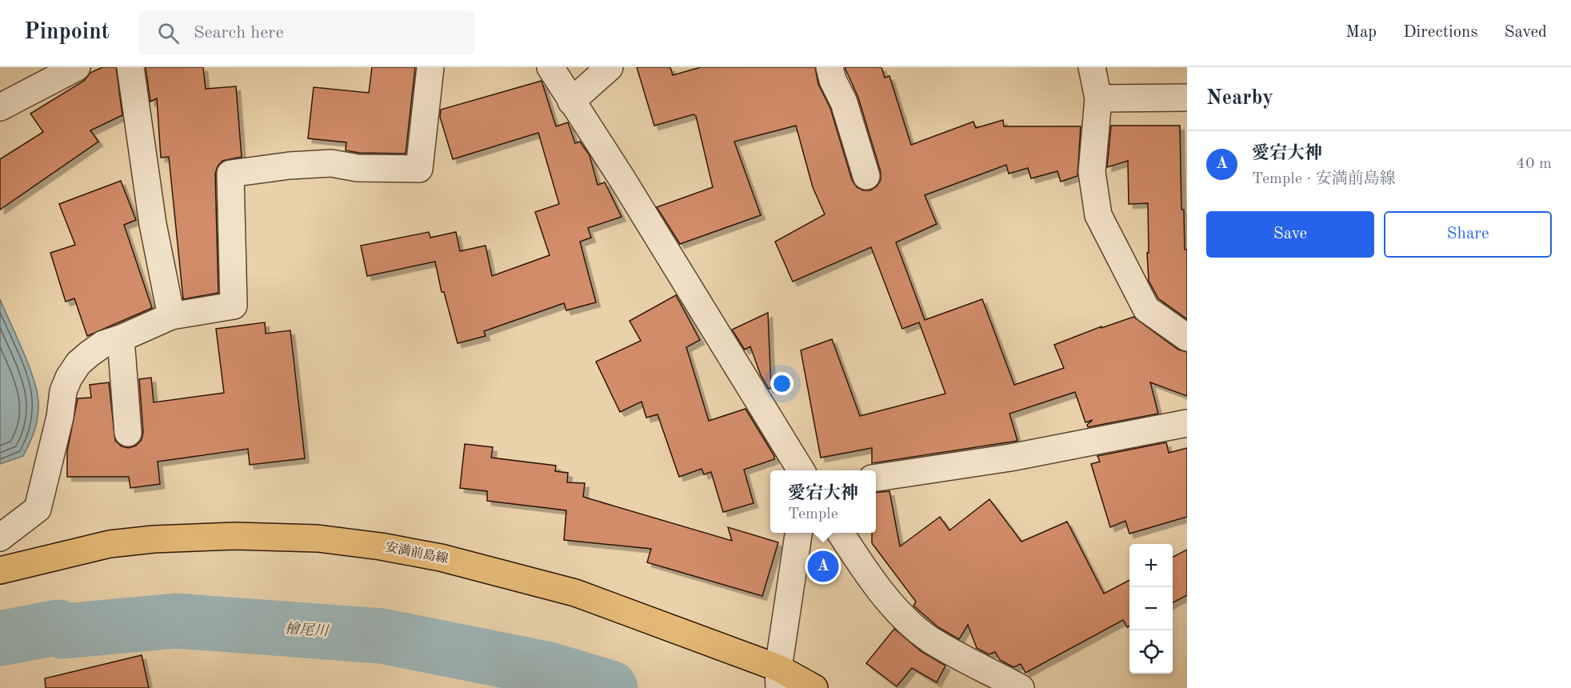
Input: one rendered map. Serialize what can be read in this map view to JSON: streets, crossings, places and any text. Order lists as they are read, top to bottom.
{
  "streets": {
    "main road": ["安満前島線"]
  },
  "water": ["檜尾川"],
  "page": {
    "header": "Pinpoint",
    "search": "Search here",
    "nav": ["Map", "Directions", "Saved"],
    "heading": "Nearby",
    "list": [
      {
        "mark": "A",
        "name": "愛宕大神",
        "note": "Temple · 安満前島線",
        "value": "40 m"
      }
    ],
    "buttons": ["Save", "Share"],
    "popup": ["愛宕大神", "Temple"],
    "map_buttons": ["+", "−"],
    "pins": "A"
  }
}
